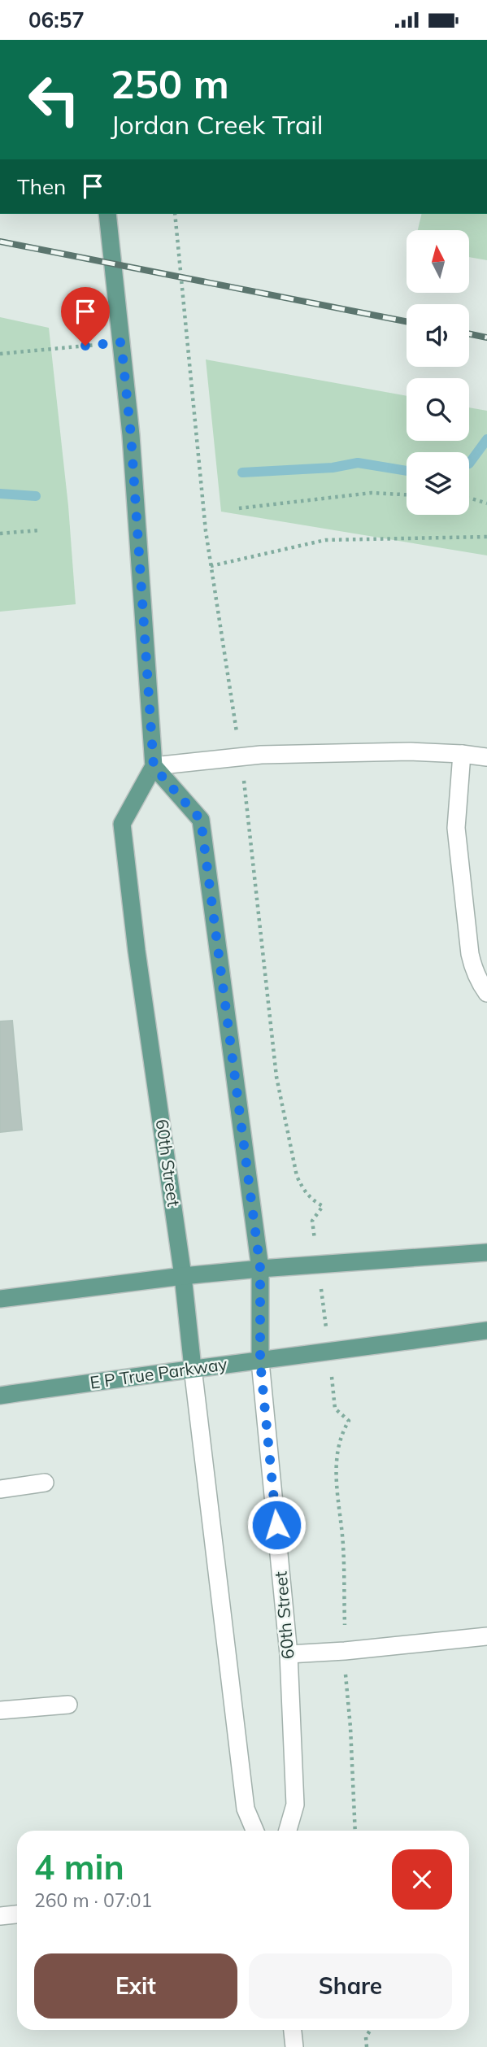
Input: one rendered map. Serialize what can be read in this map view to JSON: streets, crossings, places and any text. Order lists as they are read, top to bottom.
{
  "streets": {
    "main road": ["60th Street", "E P True Parkway"]
  },
  "crossings": [
    ["60th Street", "E P True Parkway"]
  ],
  "north": "top",
  "page": {
    "status": "06:57",
    "turn": ["250 m", "Jordan Creek Trail"],
    "then": "Then",
    "heading": ["4 min", "260 m · 07:01"],
    "buttons": ["Exit", "Share"]
  }
}
